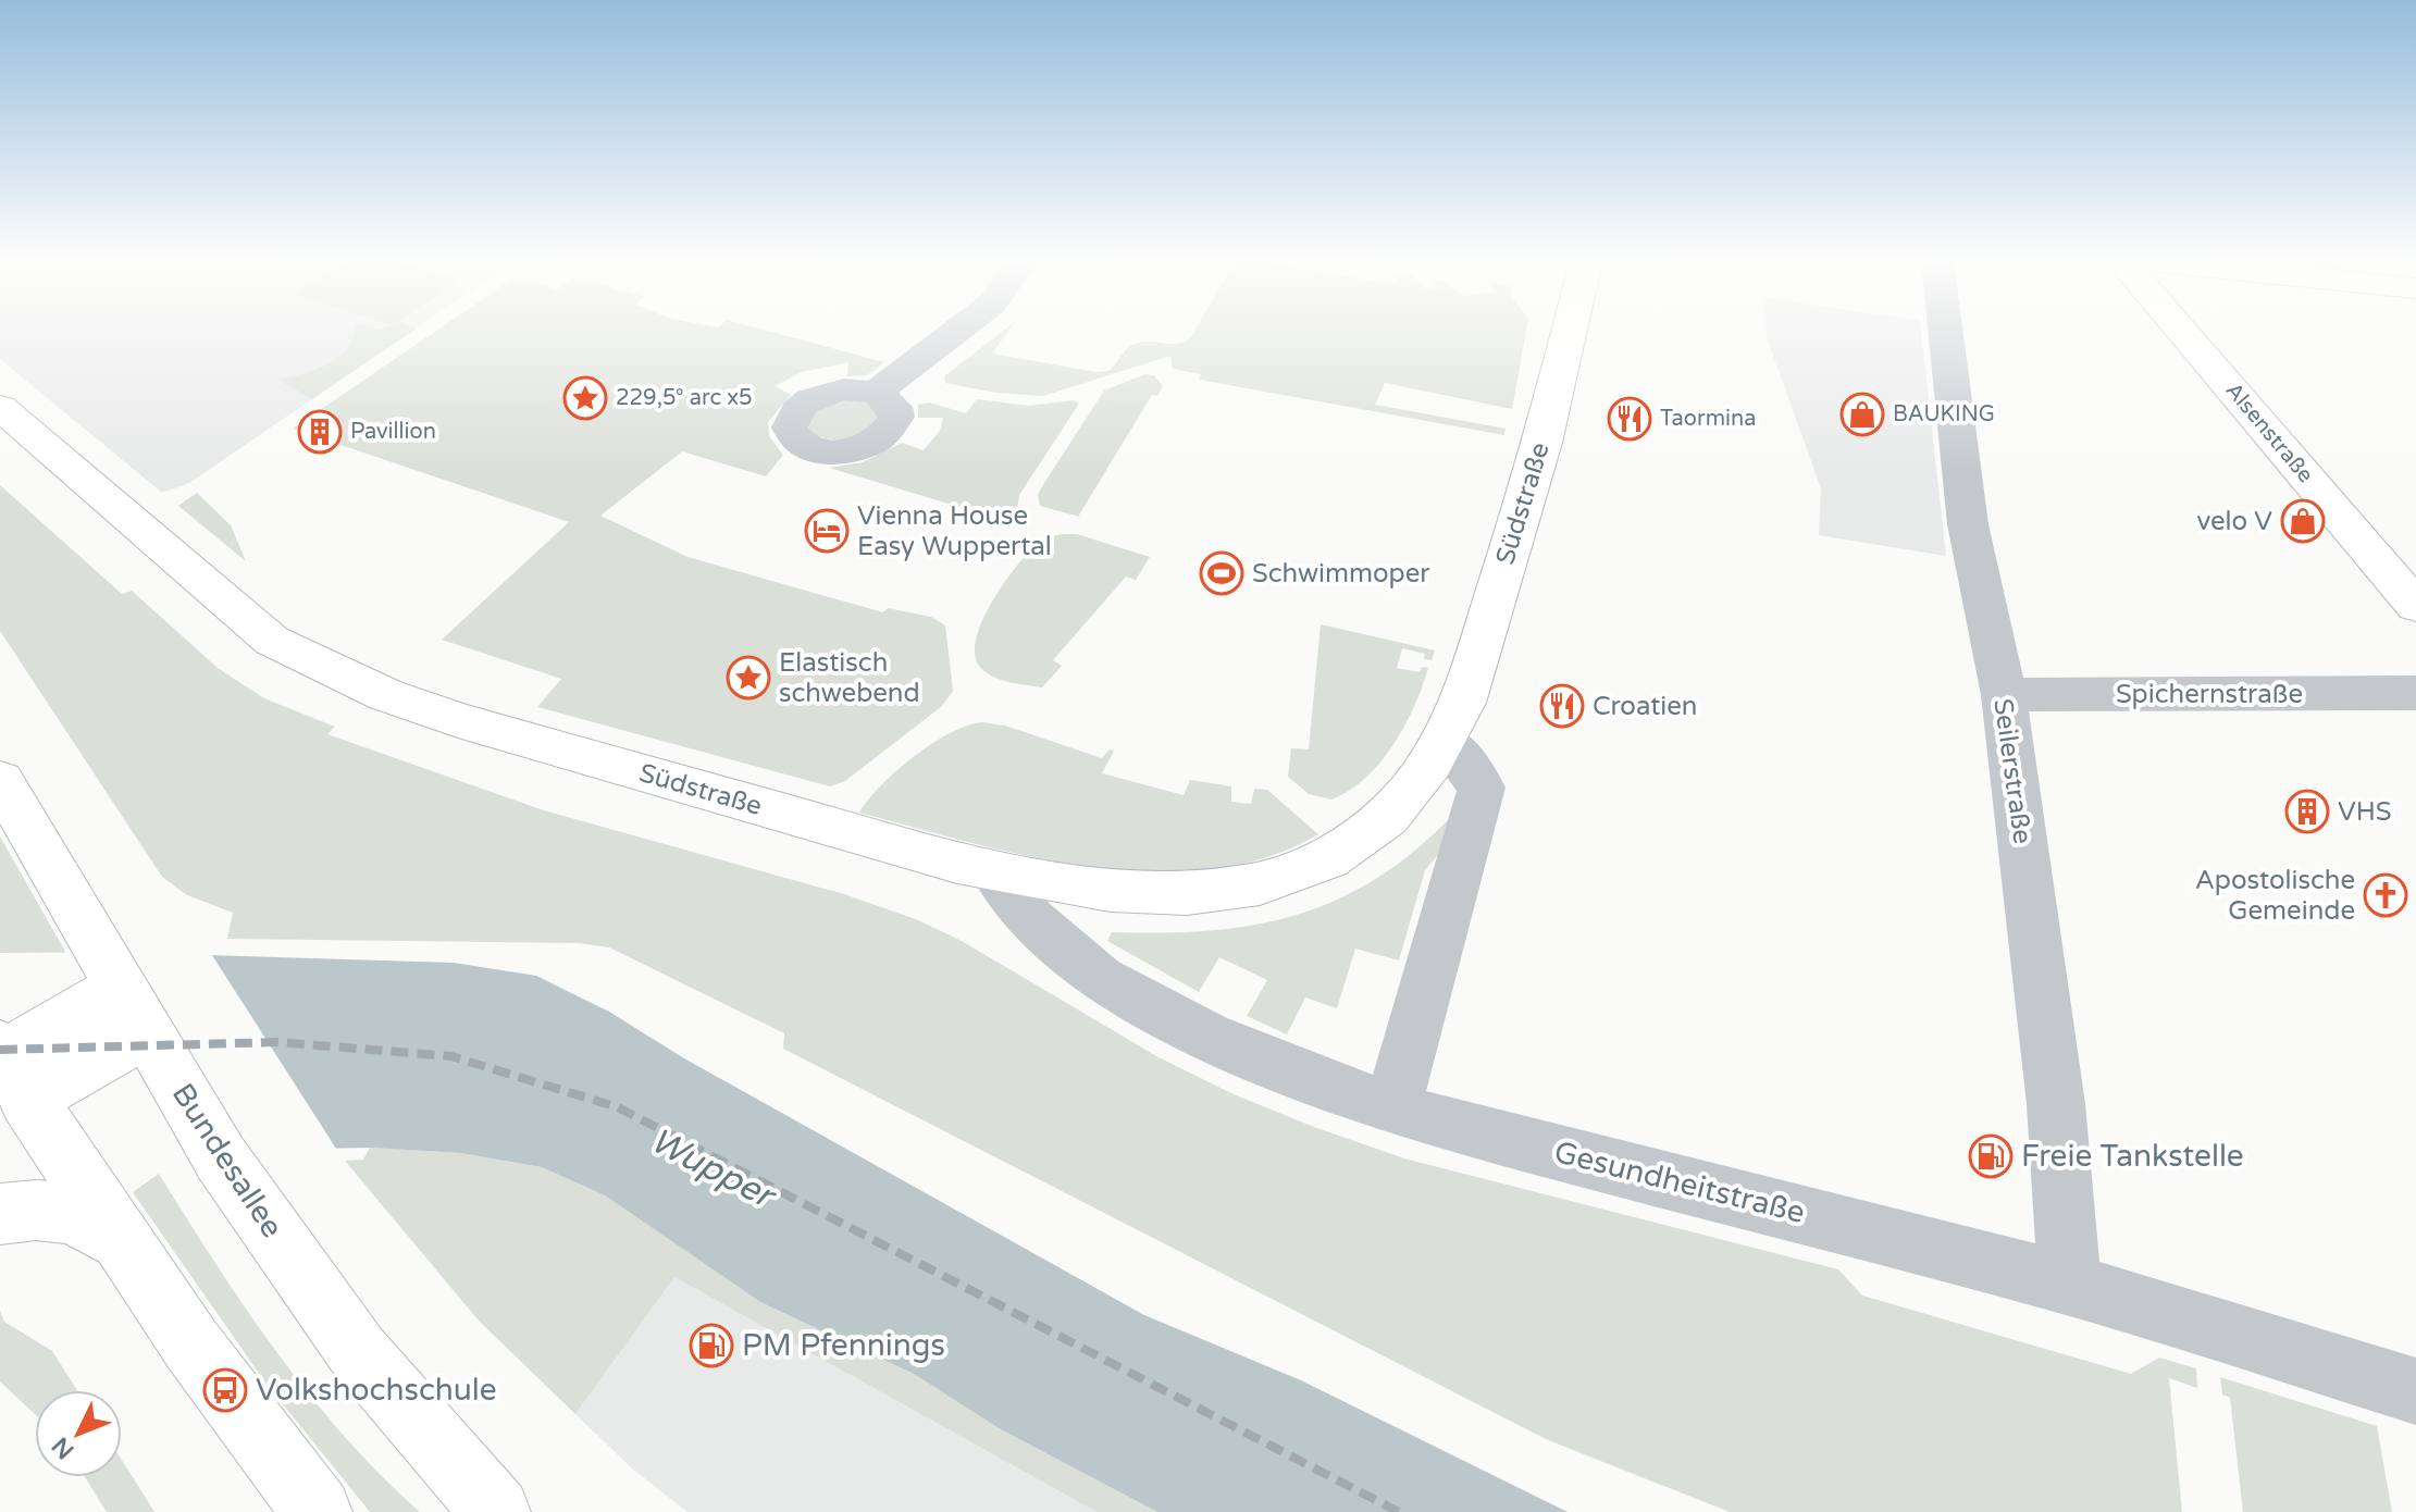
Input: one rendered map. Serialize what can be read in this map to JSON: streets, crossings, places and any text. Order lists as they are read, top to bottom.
{
  "streets": {
    "street": [
      "Alsenstraße",
      "Südstraße",
      "Spichernstraße",
      "Seilerstraße",
      "Bundesallee",
      "Gesundheitstraße"
    ]
  },
  "crossings": [
    ["Südstraße", "Gesundheitstraße"],
    ["Spichernstraße", "Seilerstraße"],
    ["Seilerstraße", "Gesundheitstraße"]
  ],
  "water": ["Wupper"],
  "places": {
    "place": ["229,5° arc x5", "Elastisch schwebend"],
    "shop": ["BAUKING", "velo V"],
    "restaurant": ["Taormina", "Croatien"],
    "building": ["Pavillion", "VHS"],
    "hotel": ["Vienna House Easy Wuppertal"],
    "sports": ["Schwimmoper"],
    "church": ["Apostolische Gemeinde"],
    "fuel station": ["Freie Tankstelle", "PM Pfennings"],
    "bus stop": ["Volkshochschule"]
  },
  "north": "bottom left"
}
